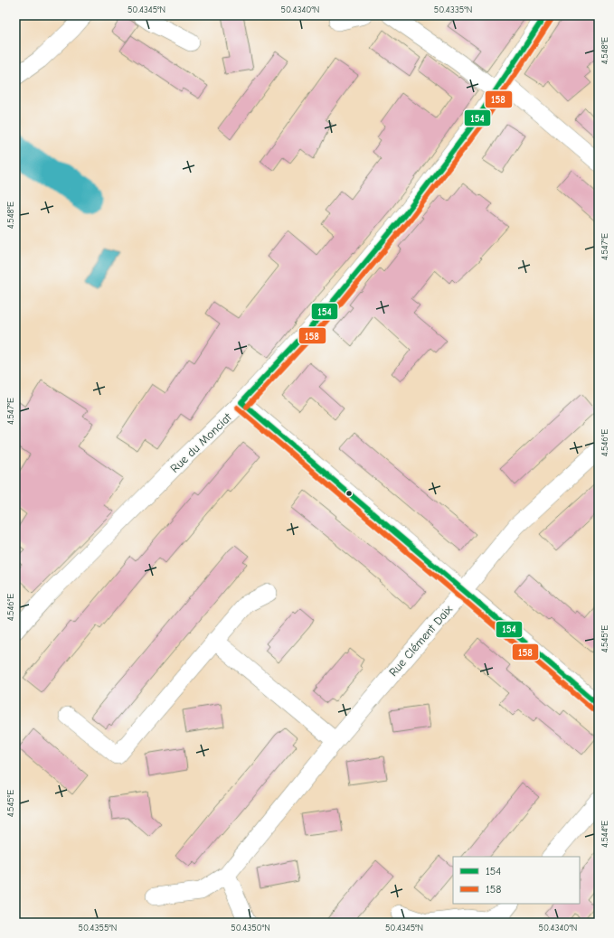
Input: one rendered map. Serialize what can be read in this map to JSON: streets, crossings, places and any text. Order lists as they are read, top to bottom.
{
  "streets": {
    "street": ["Rue du Monciat", "Rue Clément Daix"]
  },
  "lines": ["transit line 154", "transit line 158"],
  "legend": ["154", "158"],
  "coordinates": [
    "50.4345°N",
    "50.4340°N",
    "50.4335°N",
    "4.548°E",
    "4.547°E",
    "4.546°E",
    "4.545°E",
    "4.544°E",
    "50.4355°N",
    "50.4350°N"
  ]
}
